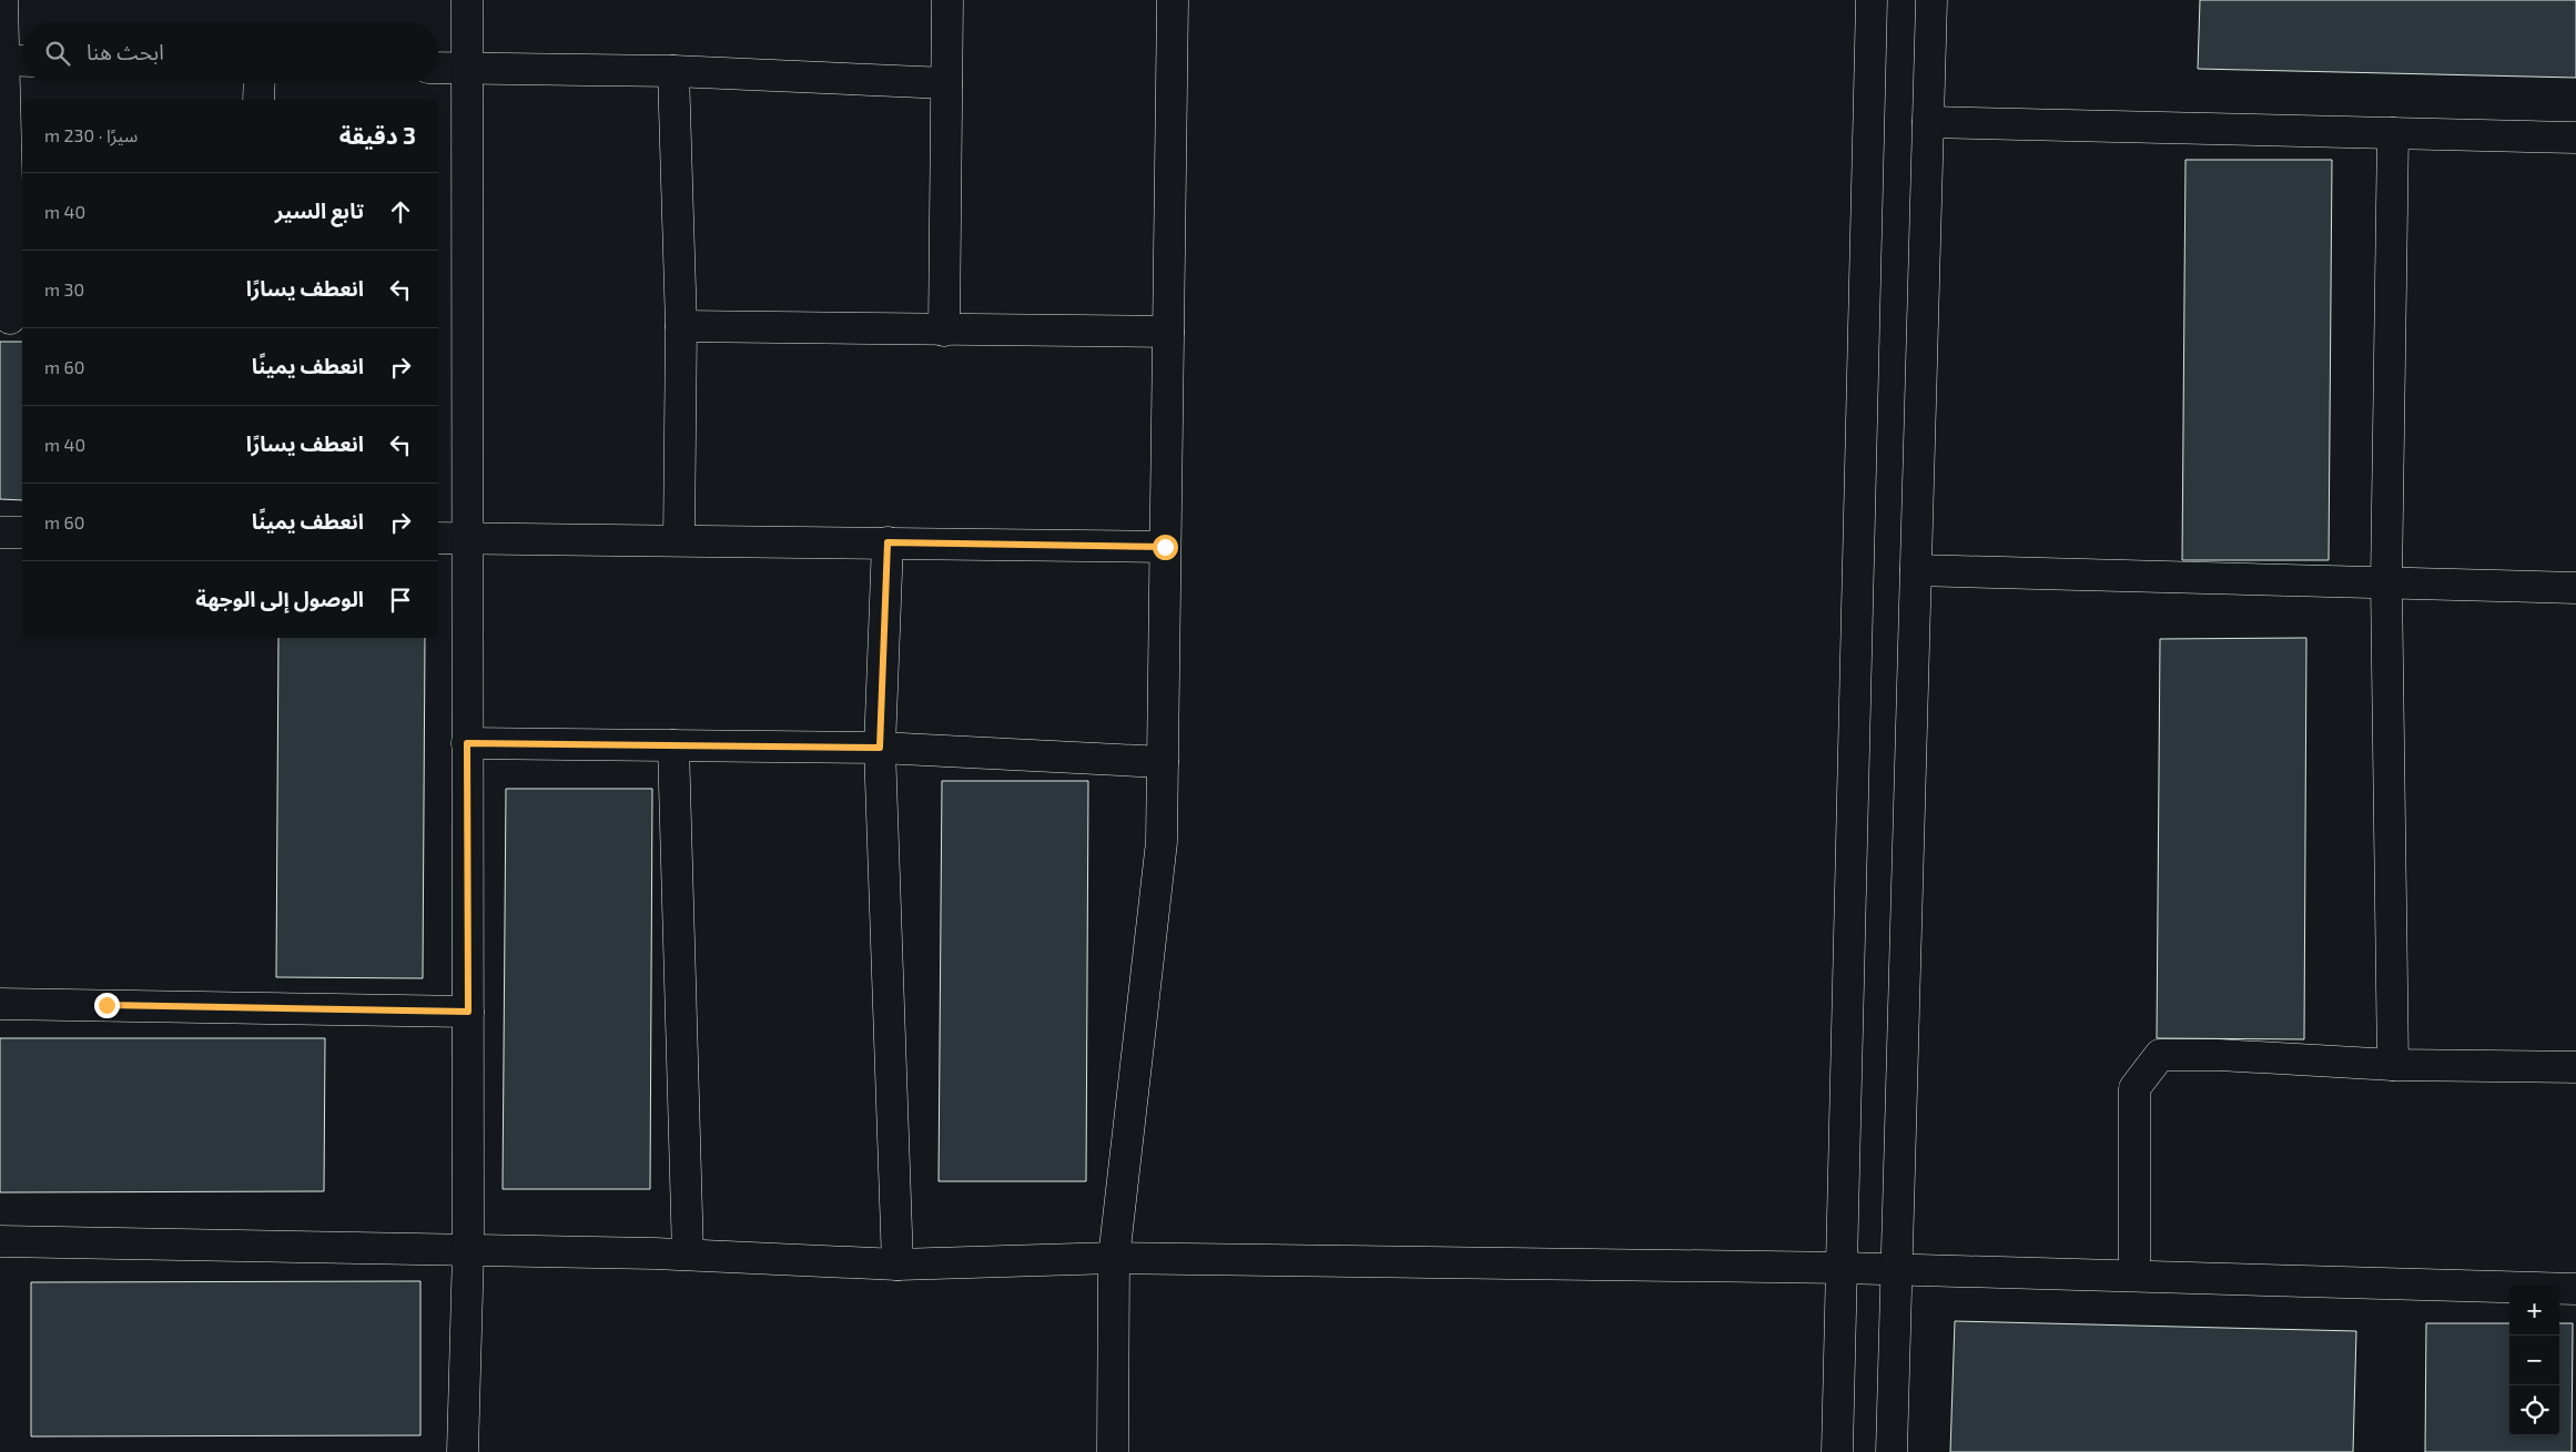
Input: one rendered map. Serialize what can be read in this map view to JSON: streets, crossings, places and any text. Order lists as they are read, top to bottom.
{
  "page": {
    "search": "ابحث هنا",
    "heading": ["3 دقيقة", "سيرًا · 230 m"],
    "list": [
      ["تابع السير", "40 m"],
      ["انعطف يسارًا", "30 m"],
      ["انعطف يمينًا", "60 m"],
      ["انعطف يسارًا", "40 m"],
      ["انعطف يمينًا", "60 m"],
      "الوصول إلى الوجهة"
    ],
    "map_buttons": ["+", "−"]
  }
}
